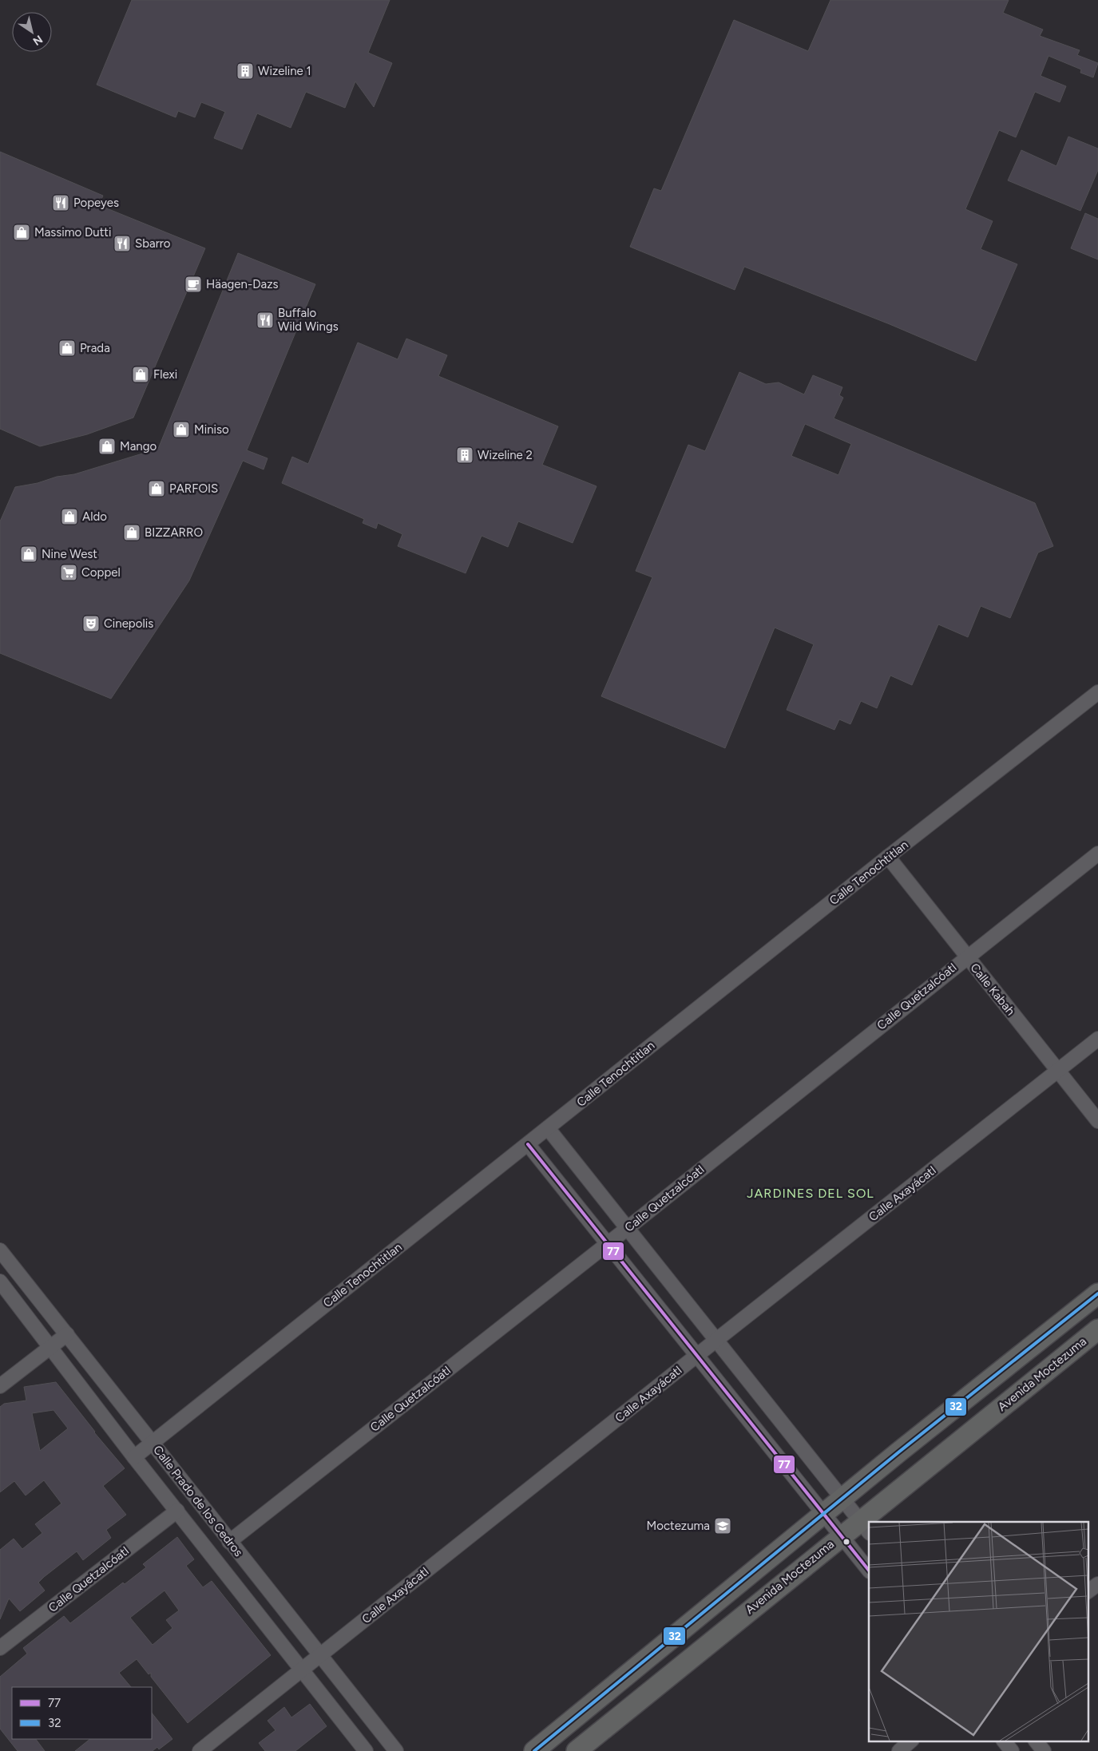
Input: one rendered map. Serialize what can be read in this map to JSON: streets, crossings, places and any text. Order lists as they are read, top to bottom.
{
  "streets": {
    "street": [
      "Calle Tenochtitlan",
      "Calle Kabah",
      "Calle Quetzalcóatl",
      "Calle Axayácatl",
      "Avenida Moctezuma",
      "Calle Prado de los Cedros"
    ]
  },
  "crossings": [
    ["Calle Tenochtitlan", "Calle Kabah"],
    ["Calle Tenochtitlan", "Calle Prado de los Cedros"],
    ["Calle Kabah", "Calle Quetzalcóatl"],
    ["Calle Kabah", "Calle Axayácatl"],
    ["Calle Quetzalcóatl", "Calle Prado de los Cedros"],
    ["Calle Axayácatl", "Calle Prado de los Cedros"]
  ],
  "districts": ["JARDINES DEL SOL"],
  "places": {
    "building": ["Wizeline 1", "Wizeline 2"],
    "restaurant": ["Popeyes", "Sbarro", "Buffalo Wild Wings"],
    "shop": [
      "Massimo Dutti",
      "Prada",
      "Flexi",
      "Miniso",
      "Mango",
      "PARFOIS",
      "Aldo",
      "BIZZARRO",
      "Nine West"
    ],
    "cafe": ["Häagen-Dazs"],
    "supermarket": ["Coppel"],
    "theatre": ["Cinepolis"],
    "school or university": ["Moctezuma"]
  },
  "lines": ["transit line 77", "transit line 32"],
  "legend": ["77", "32"],
  "north": "bottom right"
}
